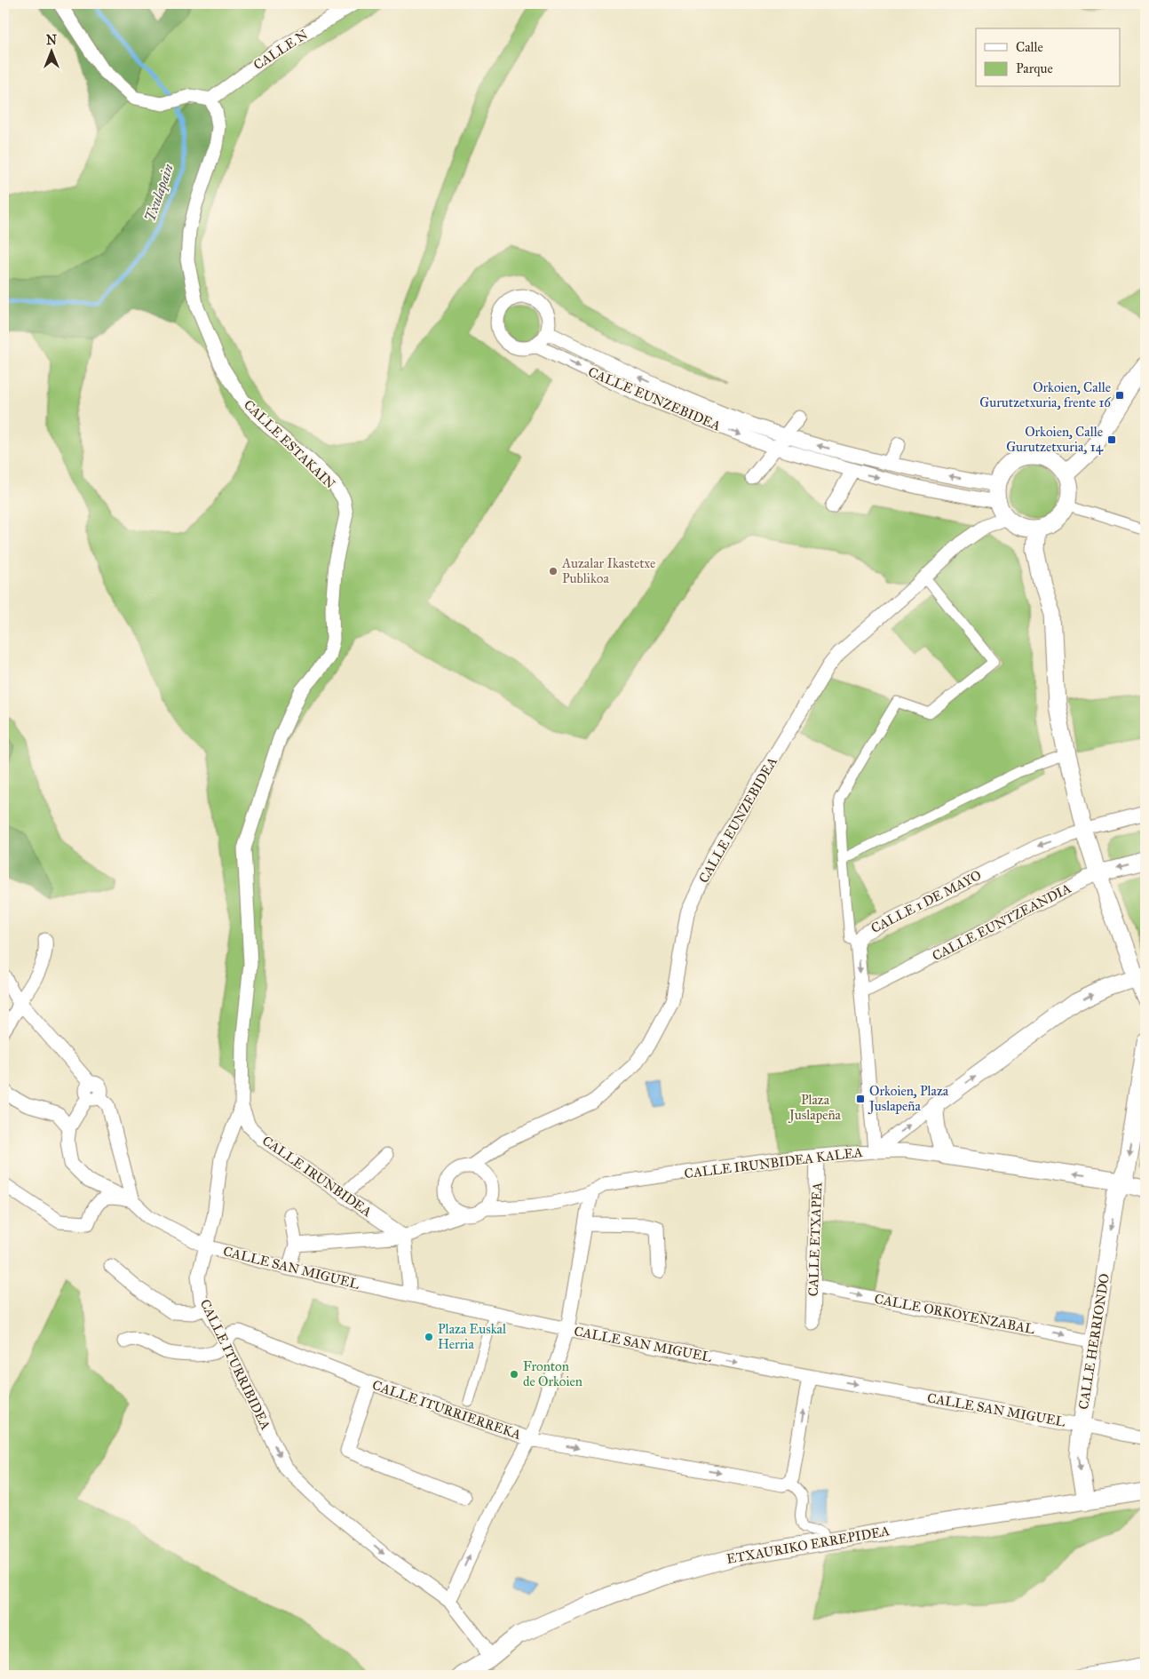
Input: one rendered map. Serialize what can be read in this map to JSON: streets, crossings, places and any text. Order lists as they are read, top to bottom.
{
  "streets": {
    "street": [
      "CALLE N",
      "CALLE EUNZEBIDEA",
      "CALLE ESTAKAIN",
      "CALLE 1 DE MAYO",
      "CALLE EUNTZEANDIA",
      "CALLE IRUNBIDEA KALEA",
      "CALLE IRUNBIDEA",
      "CALLE ETXAPEA",
      "CALLE SAN MIGUEL",
      "CALLE ORKOYENZABAL",
      "CALLE HERRIONDO",
      "CALLE ITURRIBIDEA",
      "CALLE ITURRIERREKA",
      "ETXAURIKO ERREPIDEA"
    ]
  },
  "crossings": [
    ["CALLE N", "CALLE ESTAKAIN"],
    ["CALLE EUNZEBIDEA", "CALLE IRUNBIDEA KALEA"],
    ["CALLE ESTAKAIN", "CALLE ITURRIBIDEA"],
    ["CALLE 1 DE MAYO", "CALLE EUNTZEANDIA"],
    ["CALLE 1 DE MAYO", "CALLE IRUNBIDEA KALEA"],
    ["CALLE IRUNBIDEA KALEA", "CALLE ETXAPEA"],
    ["CALLE IRUNBIDEA KALEA", "CALLE HERRIONDO"],
    ["CALLE IRUNBIDEA", "CALLE ITURRIBIDEA"],
    ["CALLE ETXAPEA", "CALLE ORKOYENZABAL"],
    ["CALLE SAN MIGUEL", "CALLE HERRIONDO"],
    ["CALLE SAN MIGUEL", "CALLE ITURRIBIDEA"],
    ["CALLE ORKOYENZABAL", "CALLE HERRIONDO"],
    ["CALLE HERRIONDO", "ETXAURIKO ERREPIDEA"],
    ["CALLE ITURRIBIDEA", "CALLE ITURRIERREKA"],
    ["CALLE ITURRIBIDEA", "ETXAURIKO ERREPIDEA"]
  ],
  "one_way": [
    "CALLE SAN MIGUEL",
    "CALLE ORKOYENZABAL",
    "CALLE HERRIONDO",
    "CALLE ITURRIBIDEA",
    "CALLE ITURRIERREKA"
  ],
  "water": ["Txulapain"],
  "parks": ["Plaza Juslapeña"],
  "places": {
    "transit": ["Orkoien, Calle Gurutzetxuria, frente 16", "Orkoien, Calle Gurutzetxuria, 14", "Orkoien, Plaza Juslapeña"],
    "other": ["Auzalar Ikastetxe Publikoa", "Plaza Euskal Herria", "Fronton de Orkoien"]
  },
  "legend": ["Calle", "Parque"],
  "north": "top"
}
